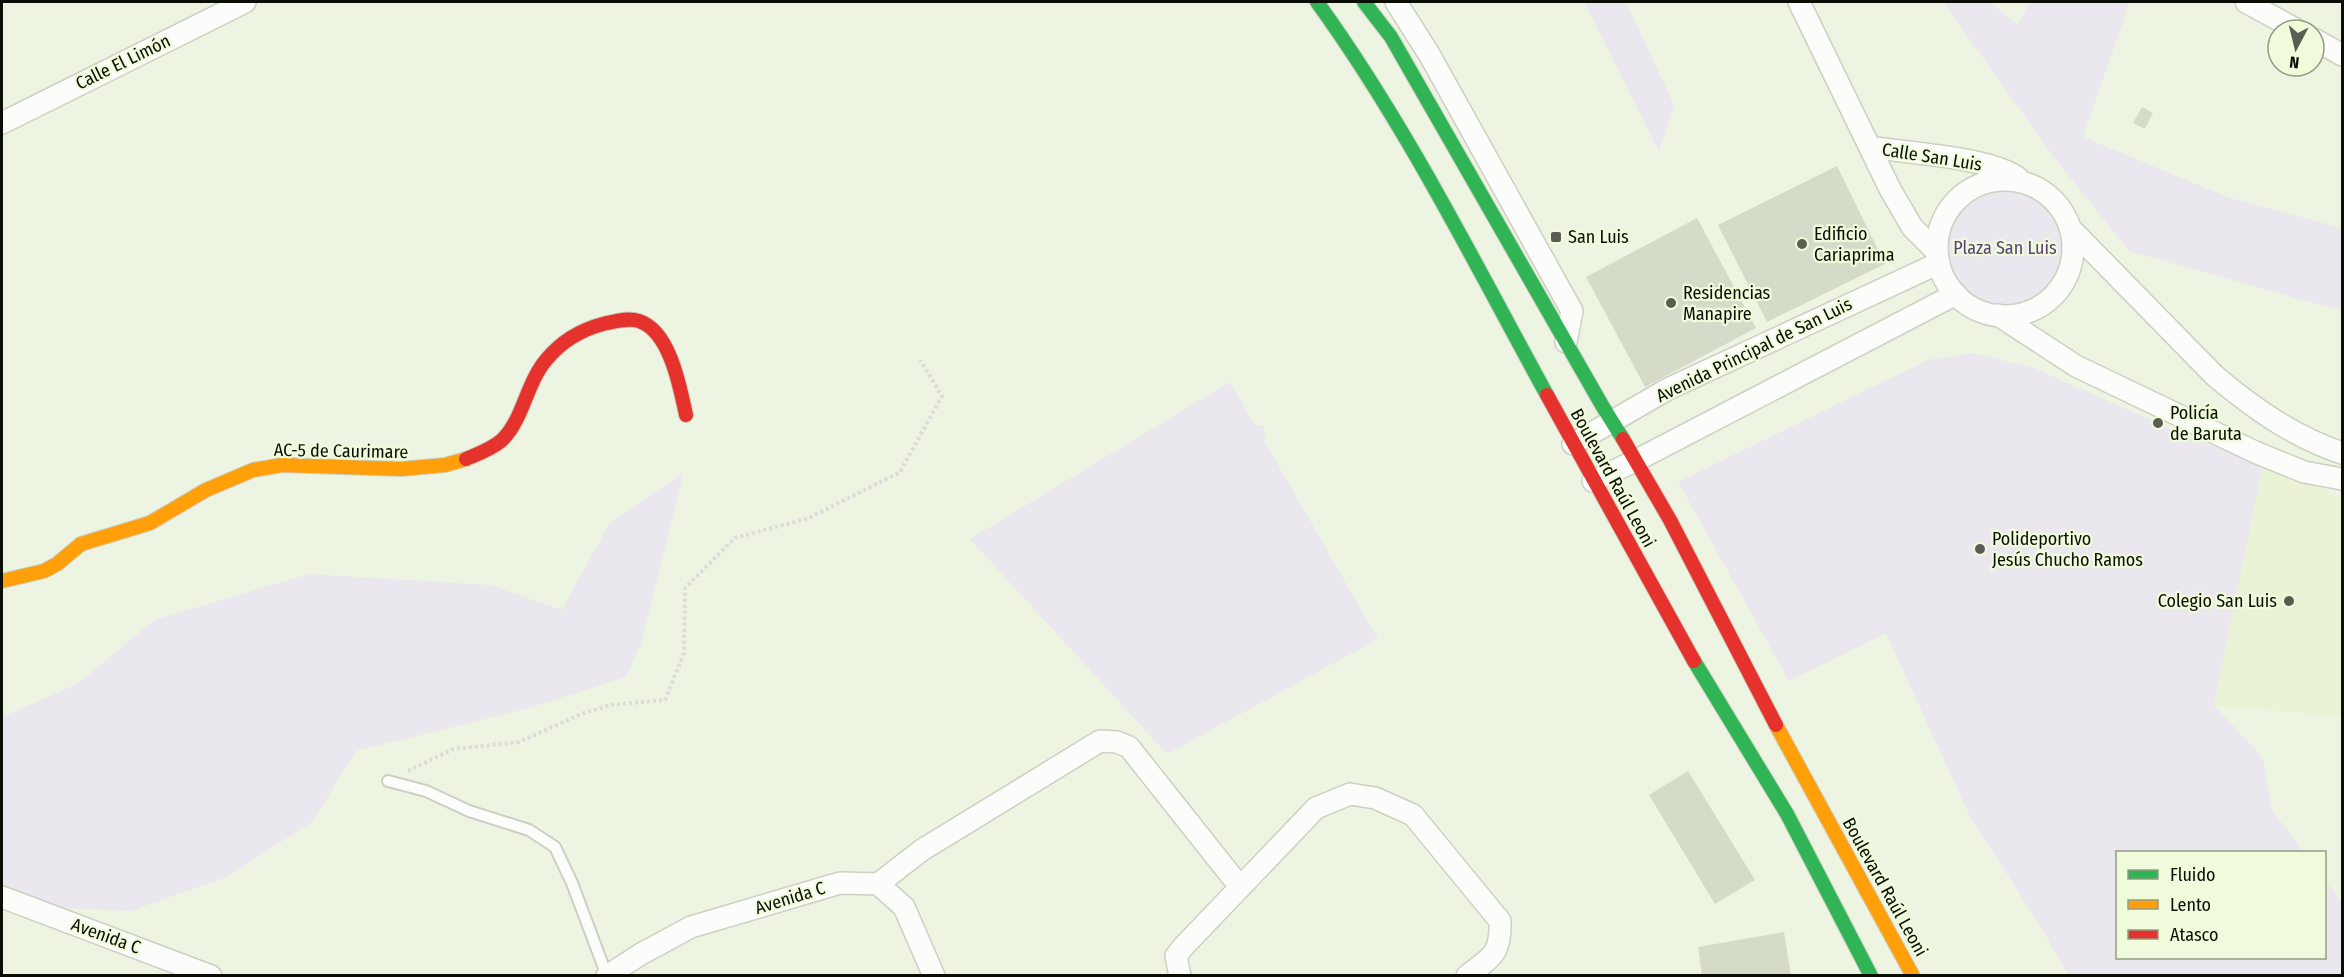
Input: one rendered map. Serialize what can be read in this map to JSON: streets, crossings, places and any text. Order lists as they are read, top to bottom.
{
  "streets": {
    "main road": ["AC-5 de Caurimare", "Boulevard Raúl Leoni"],
    "street": [
      "Calle El Limón",
      "Calle San Luis",
      "Avenida Principal de San Luis",
      "Avenida C"
    ]
  },
  "crossings": [
    ["Calle San Luis", "Avenida Principal de San Luis"],
    ["Avenida Principal de San Luis", "Boulevard Raúl Leoni"]
  ],
  "parks": ["Plaza San Luis"],
  "places": {
    "transit": ["San Luis"],
    "other": [
      "Edificio Cariaprima",
      "Residencias Manapire",
      "Policía de Baruta",
      "Polideportivo Jesús Chucho Ramos",
      "Colegio San Luis"
    ]
  },
  "legend": ["Fluido", "Lento", "Atasco"],
  "north": "bottom"
}
